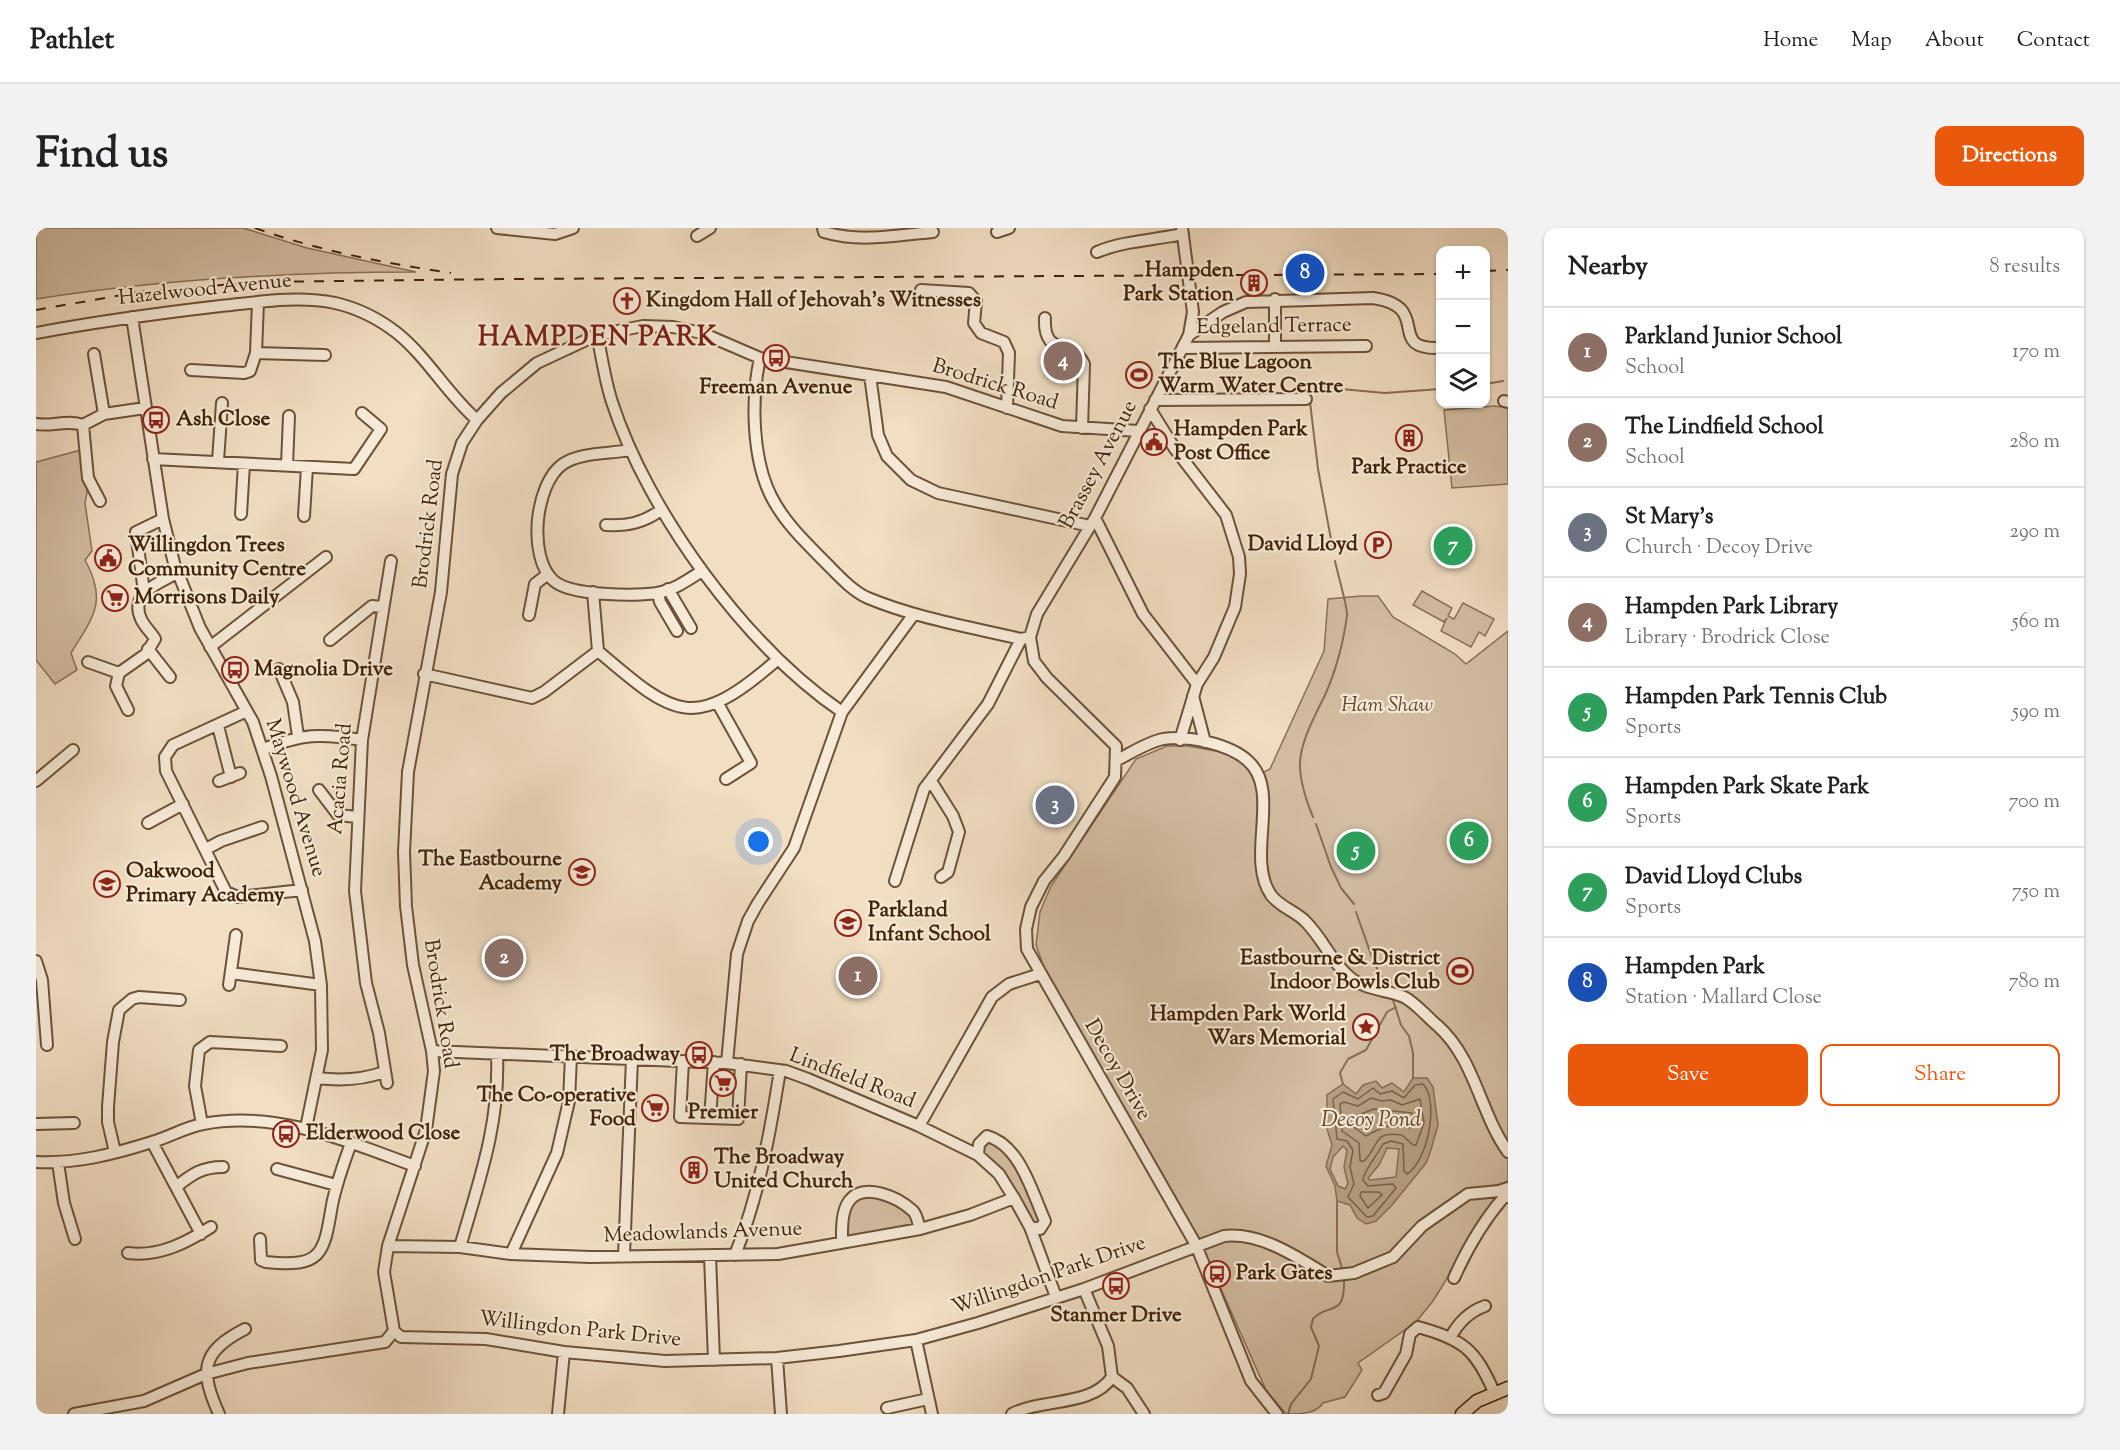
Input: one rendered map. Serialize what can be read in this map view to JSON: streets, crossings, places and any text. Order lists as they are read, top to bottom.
{
  "streets": {
    "street": [
      "Hazelwood Avenue",
      "Edgeland Terrace",
      "Brodrick Road",
      "Brassey Avenue",
      "Acacia Road",
      "Maywood Avenue",
      "Decoy Drive",
      "Lindfield Road",
      "Meadowlands Avenue",
      "Willingdon Park Drive"
    ]
  },
  "crossings": [
    ["Hazelwood Avenue", "Brodrick Road"],
    ["Hazelwood Avenue", "Maywood Avenue"],
    ["Edgeland Terrace", "Brassey Avenue"],
    ["Brodrick Road", "Brassey Avenue"],
    ["Brodrick Road", "Lindfield Road"],
    ["Brodrick Road", "Meadowlands Avenue"],
    ["Brodrick Road", "Willingdon Park Drive"],
    ["Brassey Avenue", "Decoy Drive"],
    ["Decoy Drive", "Willingdon Park Drive"],
    ["Lindfield Road", "Meadowlands Avenue"],
    ["Lindfield Road", "Willingdon Park Drive"]
  ],
  "districts": ["HAMPDEN PARK"],
  "water": ["Decoy Pond"],
  "parks": ["Ham Shaw"],
  "places": {
    "building": ["Hampden Park Station", "Park Practice", "The Broadway United Church"],
    "church": ["Kingdom Hall of Jehovah's Witnesses"],
    "bus stop": [
      "Freeman Avenue",
      "Ash Close",
      "Magnolia Drive",
      "The Broadway",
      "Elderwood Close",
      "Park Gates",
      "Stanmer Drive"
    ],
    "sports": ["The Blue Lagoon Warm Water Centre", "Eastbourne & District Indoor Bowls Club"],
    "public building": ["Hampden Park Post Office", "Willingdon Trees Community Centre"],
    "parking": ["David Lloyd"],
    "supermarket": ["Morrisons Daily", "Premier", "The Co-operative Food"],
    "school or university": ["The Eastbourne Academy", "Oakwood Primary Academy", "Parkland Infant School"],
    "place": ["Hampden Park World Wars Memorial"]
  },
  "page": {
    "header": "Pathlet",
    "nav": [
      "Home",
      "Map",
      "About",
      "Contact"
    ],
    "title": "Find us",
    "buttons": [
      "Directions",
      ["Save", "Share"]
    ],
    "heading": ["Nearby", "8 results"],
    "map_buttons": ["+", "−"],
    "pins": [
      "8",
      "4",
      "7",
      "3",
      "6",
      "5",
      "2",
      "1"
    ],
    "list": [
      {
        "mark": "1",
        "name": "Parkland Junior School",
        "note": "School",
        "value": "170 m"
      },
      {
        "mark": "2",
        "name": "The Lindfield School",
        "note": "School",
        "value": "280 m"
      },
      {
        "mark": "3",
        "name": "St Mary's",
        "note": "Church · Decoy Drive",
        "value": "290 m"
      },
      {
        "mark": "4",
        "name": "Hampden Park Library",
        "note": "Library · Brodrick Close",
        "value": "560 m"
      },
      {
        "mark": "5",
        "name": "Hampden Park Tennis Club",
        "note": "Sports",
        "value": "590 m"
      },
      {
        "mark": "6",
        "name": "Hampden Park Skate Park",
        "note": "Sports",
        "value": "700 m"
      },
      {
        "mark": "7",
        "name": "David Lloyd Clubs",
        "note": "Sports",
        "value": "750 m"
      },
      {
        "mark": "8",
        "name": "Hampden Park",
        "note": "Station · Mallard Close",
        "value": "780 m"
      }
    ]
  }
}
